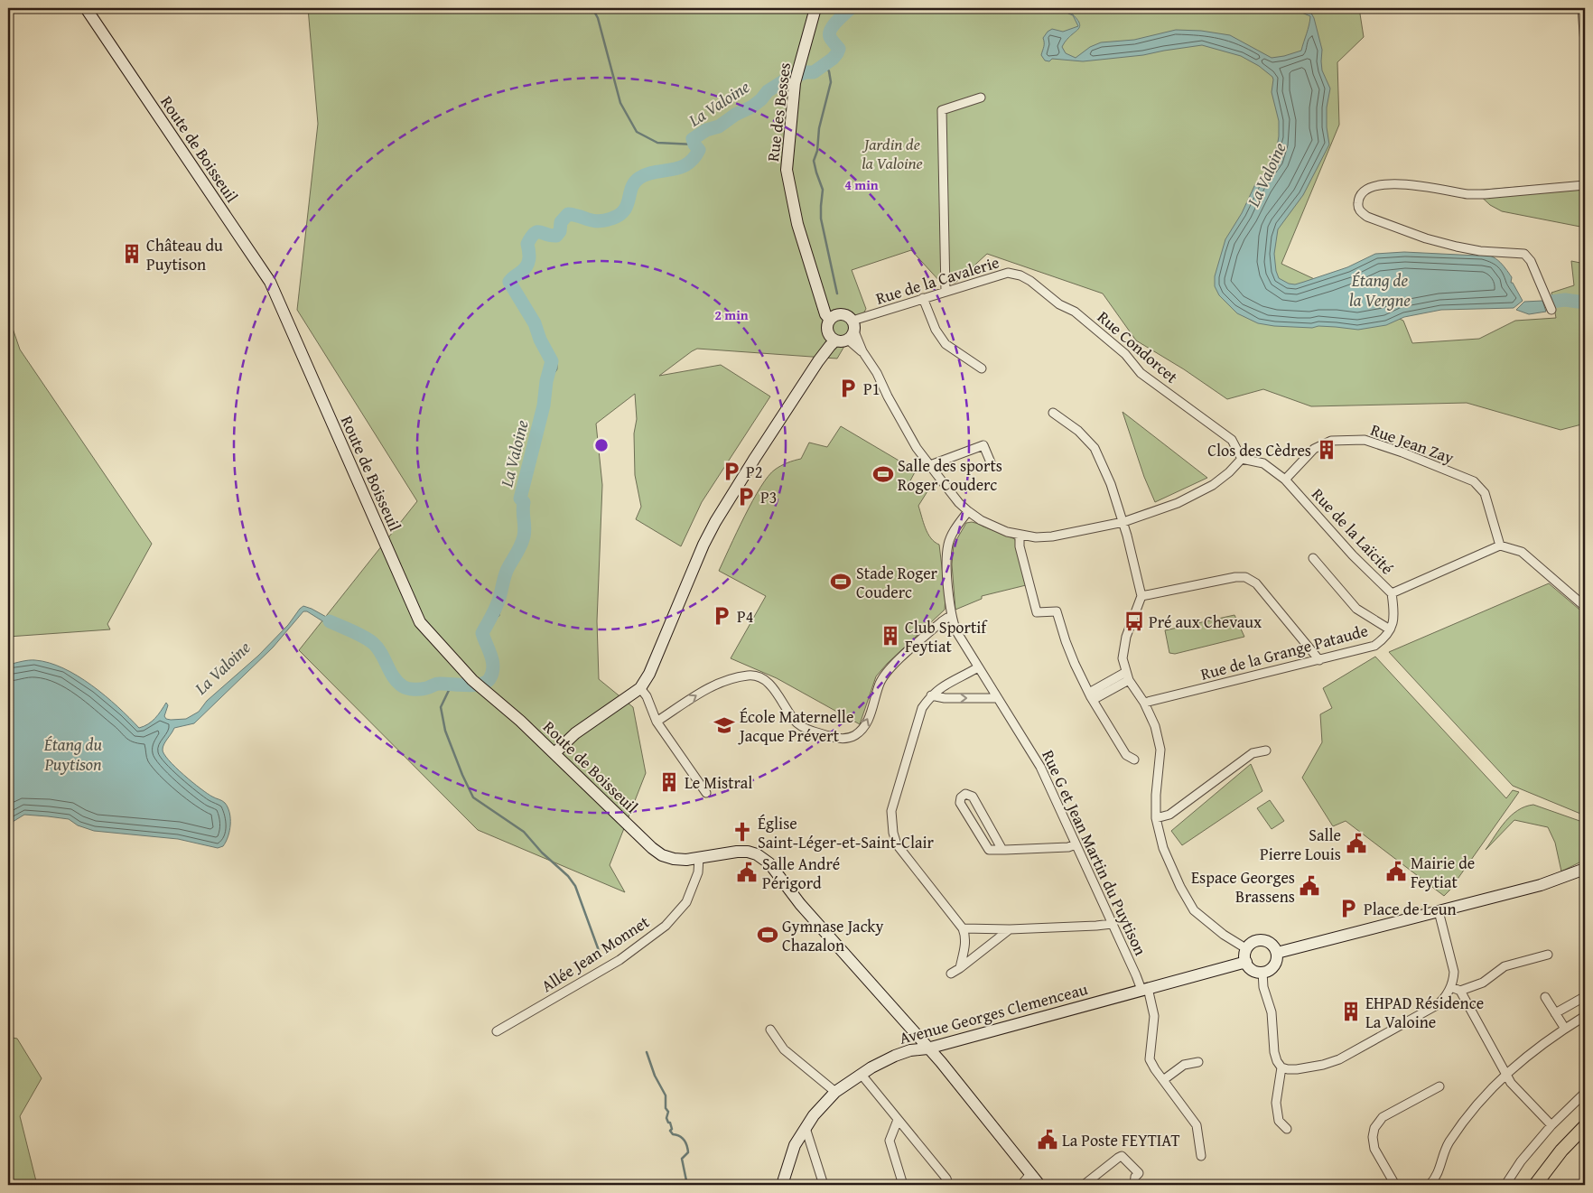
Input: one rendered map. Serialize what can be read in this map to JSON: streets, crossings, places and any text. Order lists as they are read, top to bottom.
{
  "streets": {
    "main road": ["Rue des Besses", "Route de Boisseuil", "Avenue Georges Clemenceau"],
    "street": [
      "Rue de la Cavalerie",
      "Rue Condorcet",
      "Rue Jean Zay",
      "Rue de la Laïcité",
      "Rue de la Grange Pataude",
      "Rue G et Jean Martin du Puytison",
      "Allée Jean Monnet"
    ]
  },
  "crossings": [
    ["Route de Boisseuil", "Allée Jean Monnet"],
    ["Route de Boisseuil", "Avenue Georges Clemenceau"],
    ["Rue de la Cavalerie", "Rue Condorcet"],
    ["Rue Condorcet", "Rue de la Laïcité"],
    ["Rue Jean Zay", "Rue de la Laïcité"],
    ["Rue de la Laïcité", "Rue de la Grange Pataude"],
    ["Rue G et Jean Martin du Puytison", "Avenue Georges Clemenceau"]
  ],
  "water": ["La Valoine", "Étang de la Vergne", "Étang du Puytison"],
  "parks": ["Jardin de la Valoine"],
  "places": {
    "building": [
      "Château du Puytison",
      "Clos des Cèdres",
      "Club Sportif Feytiat",
      "Le Mistral",
      "EHPAD Résidence La Valoine"
    ],
    "parking": [
      "P1",
      "P2",
      "P3",
      "P4",
      "Place de Leun"
    ],
    "sports": ["Salle des sports Roger Couderc", "Stade Roger Couderc", "Gymnase Jacky Chazalon"],
    "bus stop": ["Pré aux Chevaux"],
    "school or university": ["École Maternelle Jacque Prévert"],
    "church": ["Église Saint-Léger-et-Saint-Clair"],
    "public building": [
      "Salle Pierre Louis",
      "Mairie de Feytiat",
      "Salle André Périgord",
      "Espace Georges Brassens",
      "La Poste FEYTIAT"
    ]
  },
  "rings": ["4 min", "2 min"]
}
